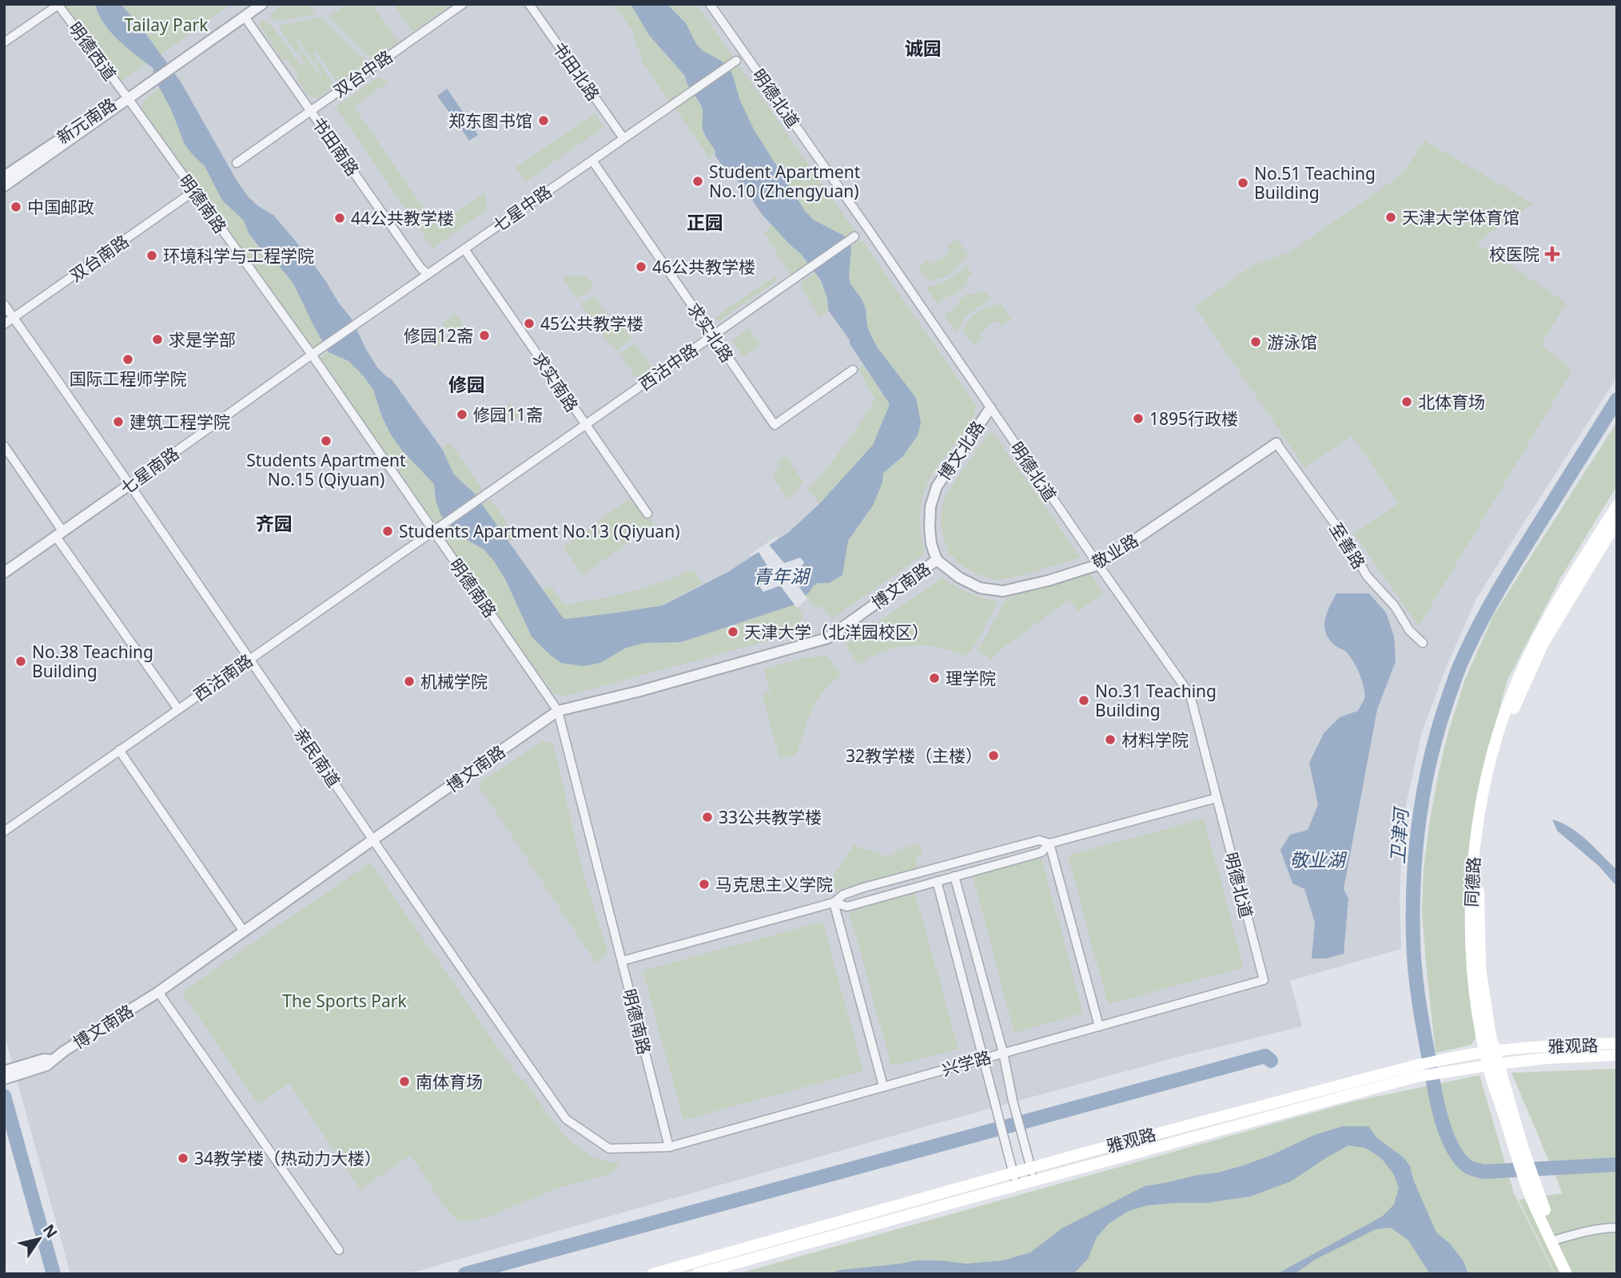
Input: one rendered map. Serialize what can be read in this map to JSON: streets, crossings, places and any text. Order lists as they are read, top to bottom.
{
  "streets": {
    "main road": ["同德路", "雅观路"],
    "street": [
      "明德西道",
      "书田北路",
      "双台中路",
      "明德北道",
      "新元南路",
      "书田南路",
      "明德南路",
      "七星中路",
      "双台南路",
      "求实北路",
      "西沽中路",
      "求实南路",
      "博文北路",
      "七星南路",
      "至善路",
      "敬业路",
      "博文南路",
      "西沽南路",
      "亲民南道",
      "兴学路"
    ]
  },
  "crossings": [
    ["明德西道", "新元南路"],
    ["明德西道", "明德南路"],
    ["书田北路", "七星中路"],
    ["双台中路", "书田南路"],
    ["明德北道", "博文北路"],
    ["明德北道", "敬业路"],
    ["明德北道", "兴学路"],
    ["新元南路", "明德南路"],
    ["书田南路", "七星中路"],
    ["明德南路", "双台南路"],
    ["明德南路", "七星南路"],
    ["明德南路", "博文南路"],
    ["明德南路", "西沽南路"],
    ["明德南路", "亲民南道"],
    ["明德南路", "兴学路"],
    ["七星中路", "求实北路"],
    ["七星中路", "求实南路"],
    ["七星中路", "七星南路"],
    ["双台南路", "亲民南道"],
    ["求实北路", "西沽中路"],
    ["西沽中路", "求实南路"],
    ["西沽中路", "西沽南路"],
    ["博文北路", "敬业路"],
    ["博文北路", "博文南路"],
    ["七星南路", "亲民南道"],
    ["至善路", "敬业路"],
    ["敬业路", "博文南路"],
    ["博文南路", "亲民南道"],
    ["西沽南路", "亲民南道"],
    ["亲民南道", "兴学路"],
    ["同德路", "雅观路"]
  ],
  "districts": [
    "诚园",
    "正园",
    "修园",
    "齐园"
  ],
  "water": ["青年湖", "卫津河", "敬业湖"],
  "parks": ["Tailay Park", "The Sports Park"],
  "places": {
    "other": [
      "郑东图书馆",
      "Student Apartment No.10 (Zhengyuan)",
      "No.51 Teaching Building",
      "中国邮政",
      "天津大学体育馆",
      "44公共教学楼",
      "环境科学与工程学院",
      "46公共教学楼",
      "45公共教学楼",
      "修园12斋",
      "求是学部",
      "游泳馆",
      "国际工程师学院",
      "北体育场",
      "修园11斋",
      "1895行政楼",
      "建筑工程学院",
      "Students Apartment No.15 (Qiyuan)",
      "Students Apartment No.13 (Qiyuan)",
      "天津大学（北洋园校区）",
      "No.38 Teaching Building",
      "理学院",
      "机械学院",
      "No.31 Teaching Building",
      "材料学院",
      "32教学楼（主楼）",
      "33公共教学楼",
      "马克思主义学院",
      "南体育场",
      "34教学楼（热动力大楼）"
    ],
    "health": ["校医院"]
  },
  "north": "top right"
}
